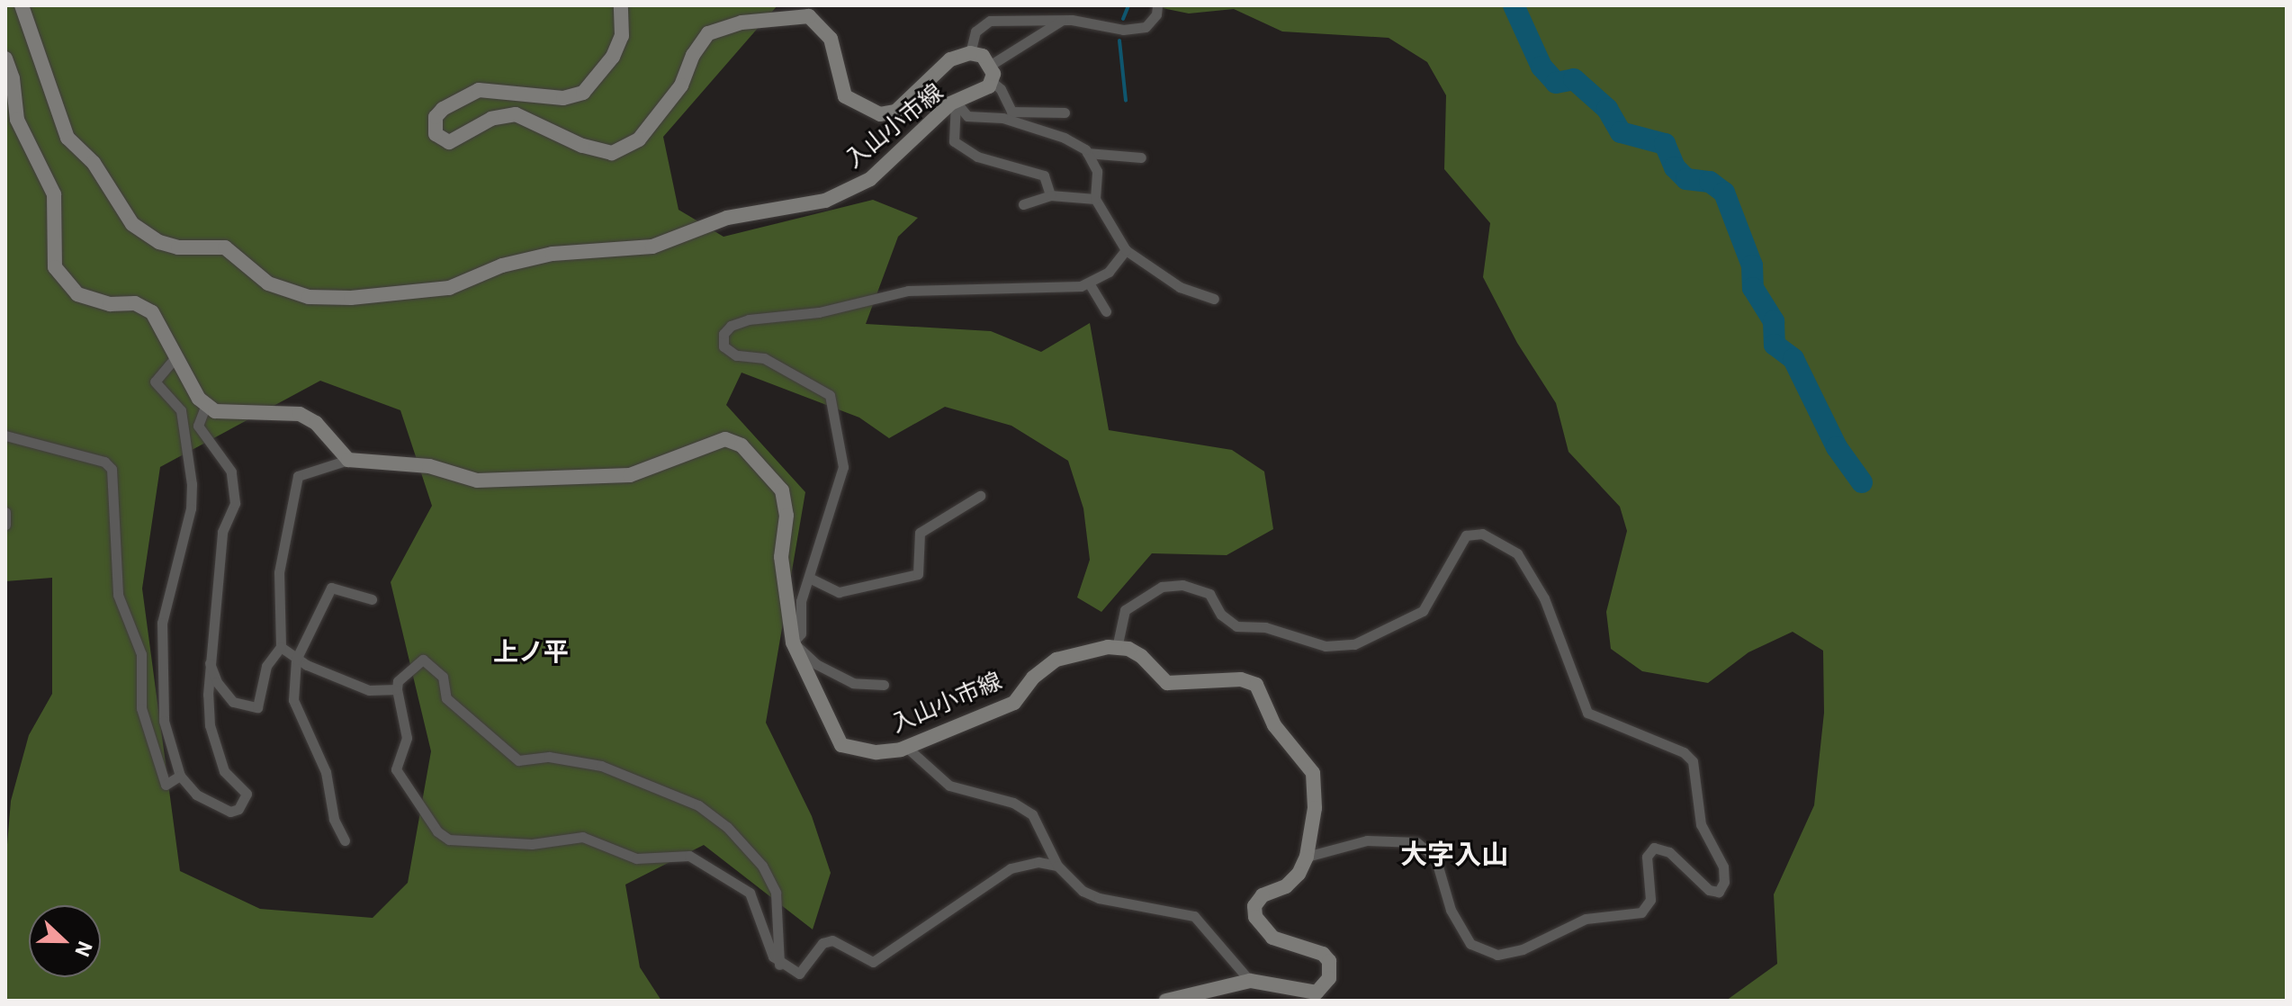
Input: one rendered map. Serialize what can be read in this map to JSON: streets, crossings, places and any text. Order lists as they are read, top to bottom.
{
  "streets": {
    "main road": ["入山小市線"]
  },
  "districts": ["上ノ平", "大字入山"],
  "north": "right"
}
